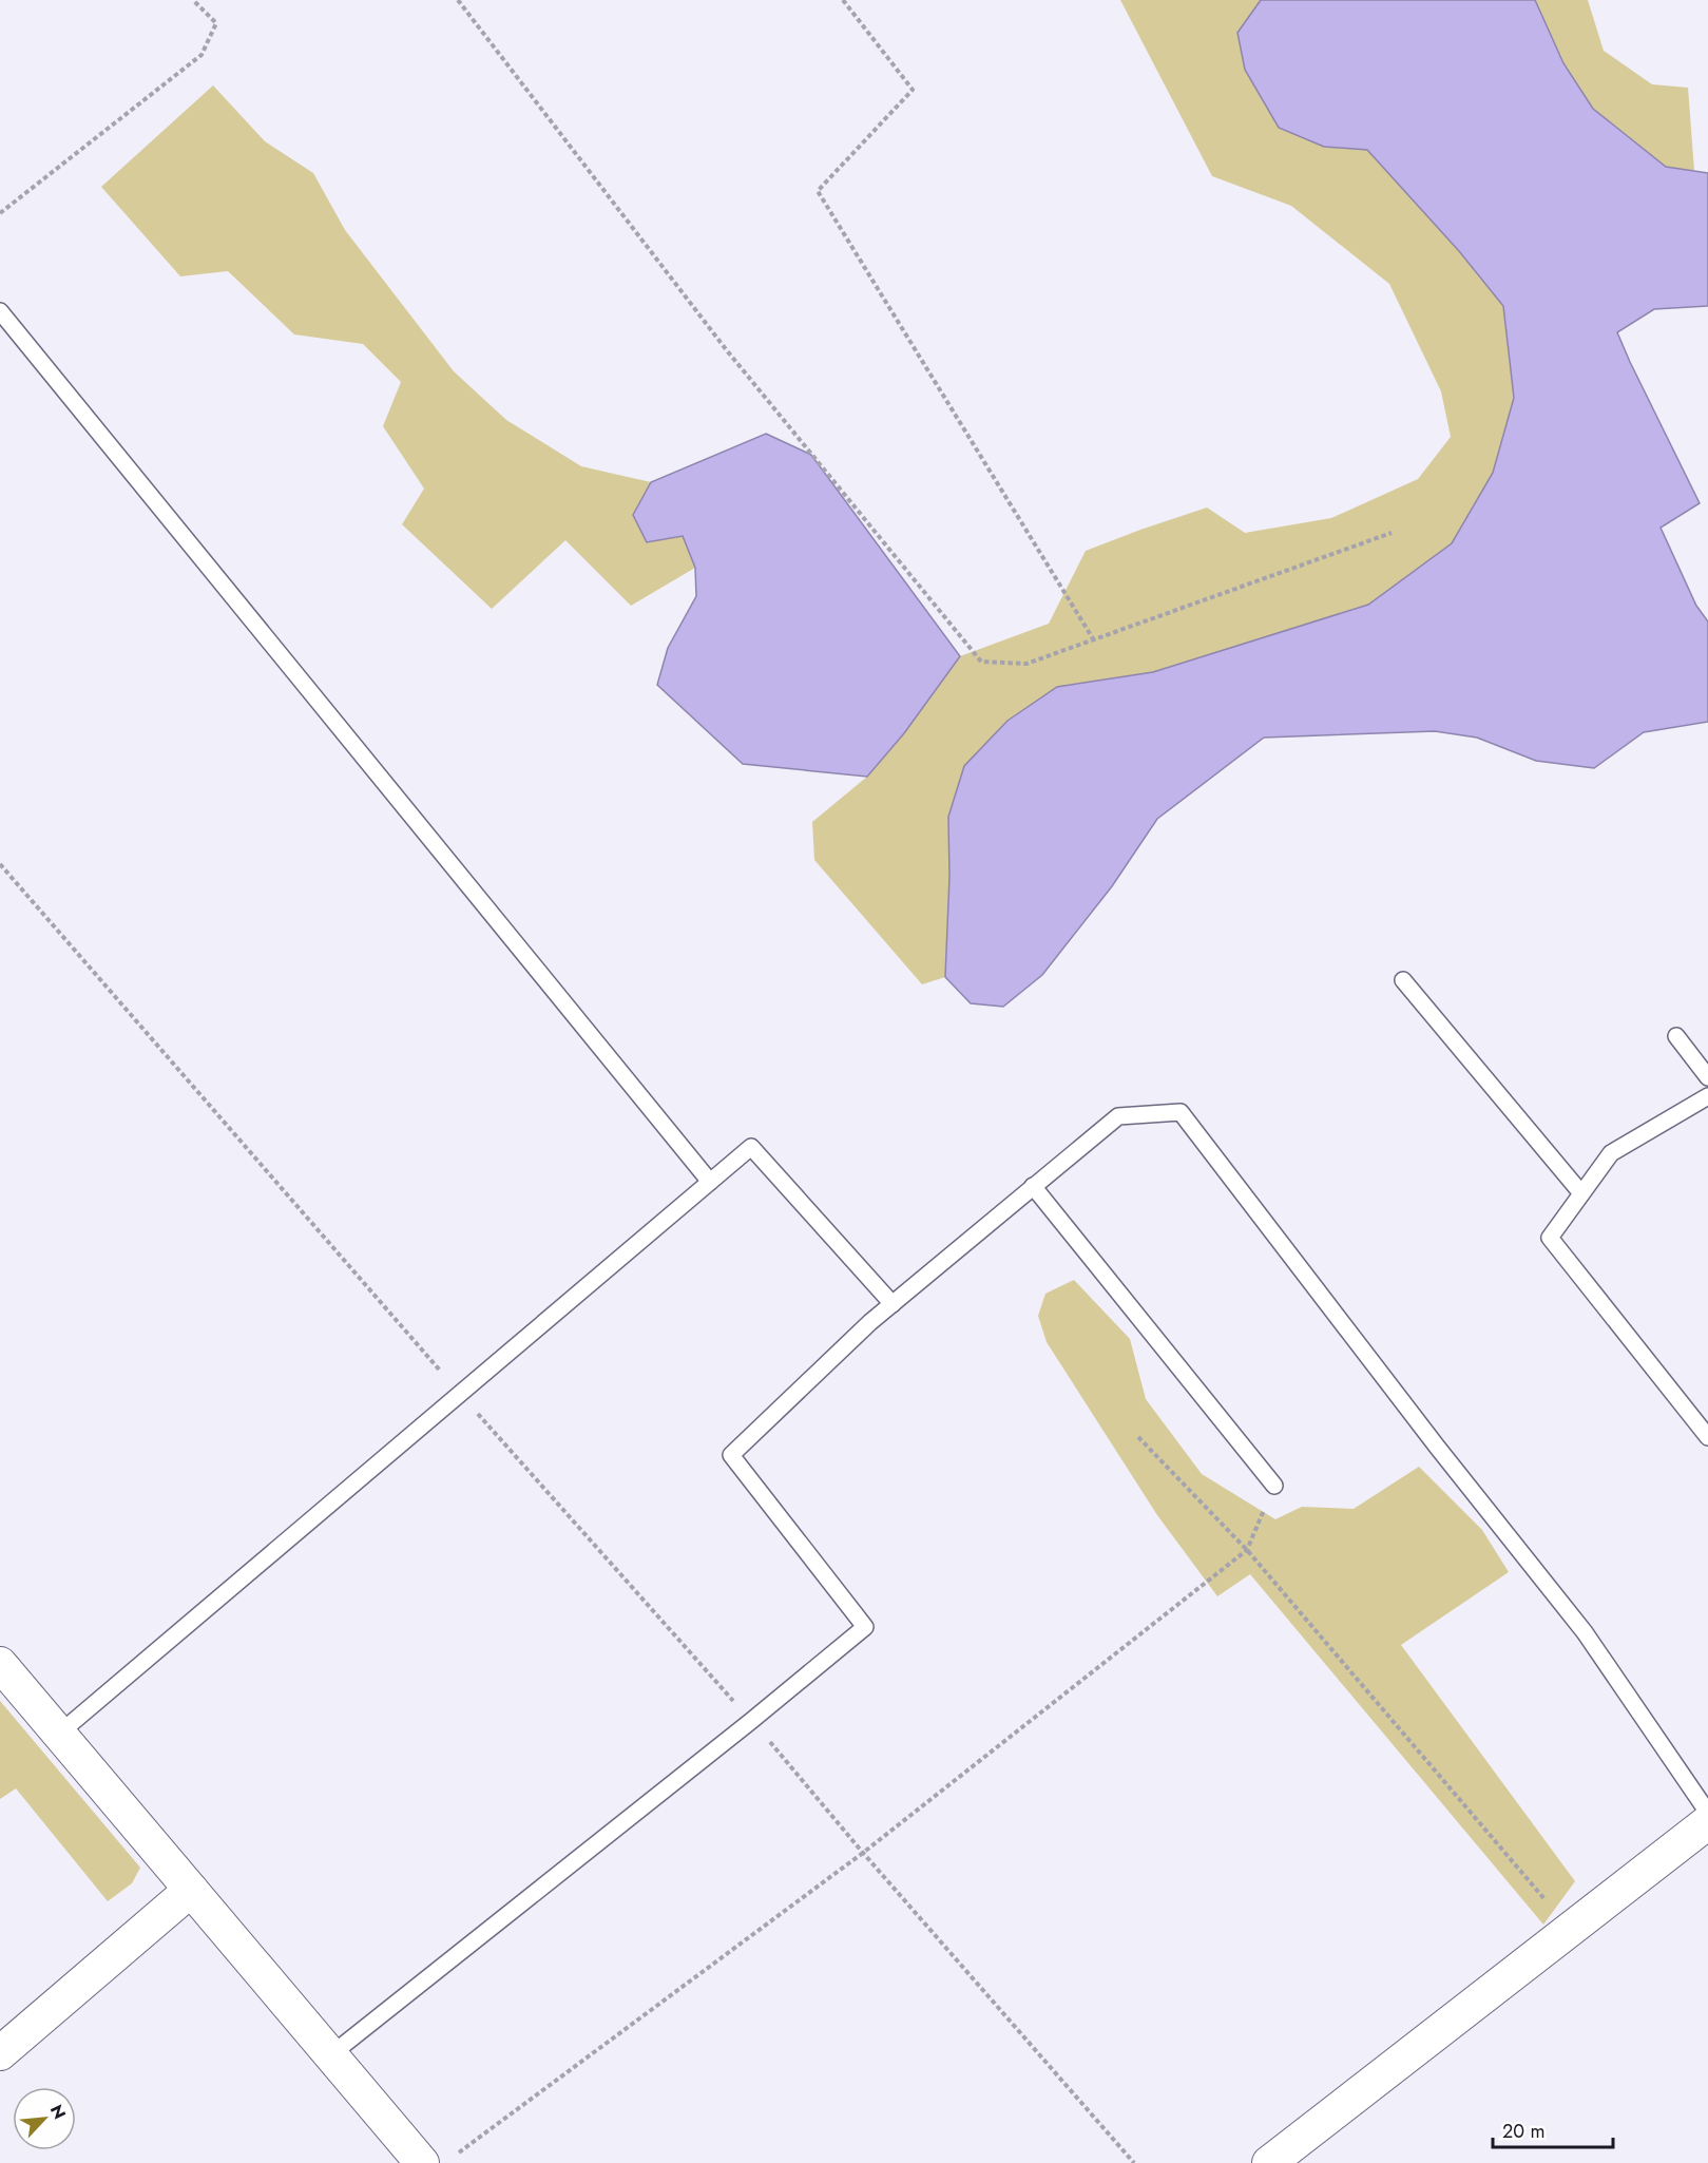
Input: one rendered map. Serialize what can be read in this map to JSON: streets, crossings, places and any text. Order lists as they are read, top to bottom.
{
  "scale_bar": "20 m",
  "north": "top right"
}
